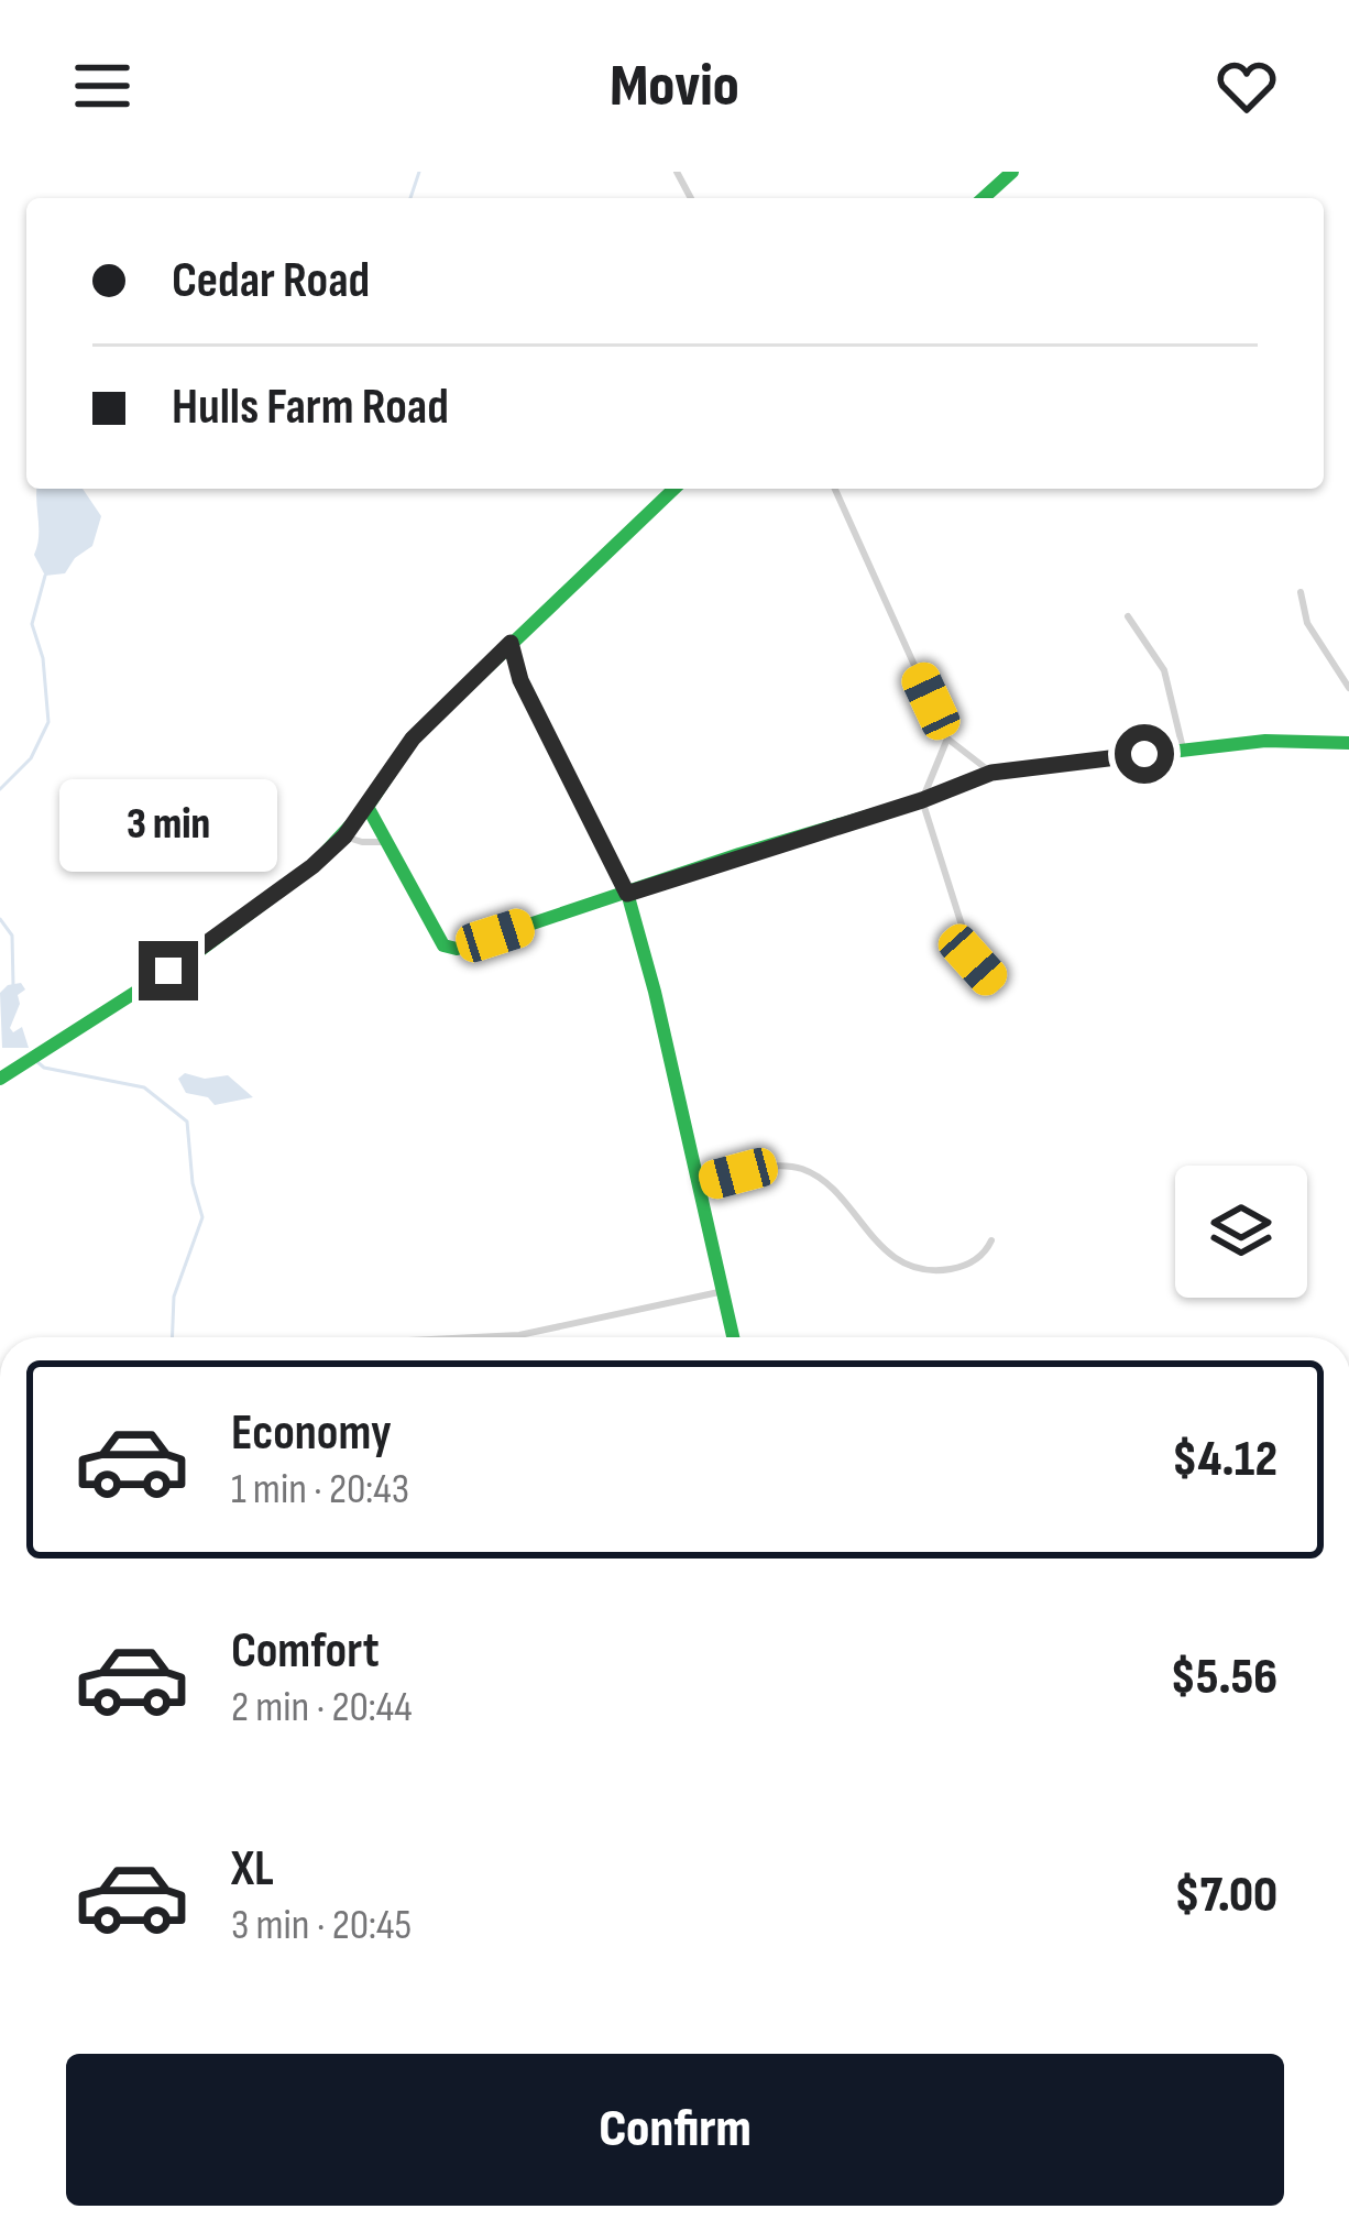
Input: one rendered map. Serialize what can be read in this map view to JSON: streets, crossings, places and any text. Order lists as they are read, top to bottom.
{
  "page": {
    "header": "Movio",
    "banner": ["Cedar Road", "Hulls Farm Road"],
    "bubble": "3 min",
    "list": [
      {
        "name": "Economy",
        "note": "1 min · 20:43",
        "value": "$4.12"
      },
      {
        "name": "Comfort",
        "note": "2 min · 20:44",
        "value": "$5.56"
      },
      {
        "name": "XL",
        "note": "3 min · 20:45",
        "value": "$7.00"
      }
    ],
    "buttons": "Confirm"
  }
}
